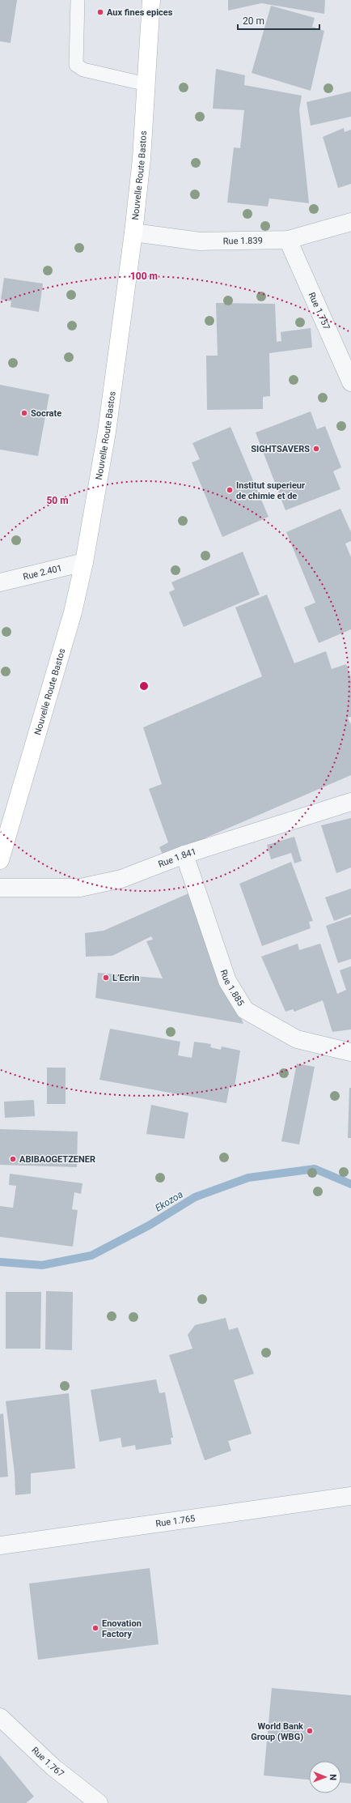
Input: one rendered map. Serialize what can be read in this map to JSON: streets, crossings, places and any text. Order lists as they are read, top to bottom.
{
  "streets": {
    "main road": ["Nouvelle Route Bastos"],
    "street": [
      "Rue 1.839",
      "Rue 1.757",
      "Rue 2.401",
      "Rue 1.841",
      "Rue 1.885",
      "Rue 1.765",
      "Rue 1.767"
    ]
  },
  "crossings": [
    ["Nouvelle Route Bastos", "Rue 1.839"],
    ["Nouvelle Route Bastos", "Rue 2.401"],
    ["Rue 1.839", "Rue 1.757"],
    ["Rue 1.841", "Rue 1.885"]
  ],
  "water": ["Ekozoa"],
  "places": [
    "Aux fines epices",
    "Socrate",
    "SIGHTSAVERS",
    "Institut superieur de chimie et de",
    "L’Ecrin",
    "ABIBAOGETZENER",
    "Enovation Factory",
    "World Bank Group (WBG)"
  ],
  "scale_bar": "20 m",
  "north": "right",
  "rings": ["100 m", "50 m"]
}
